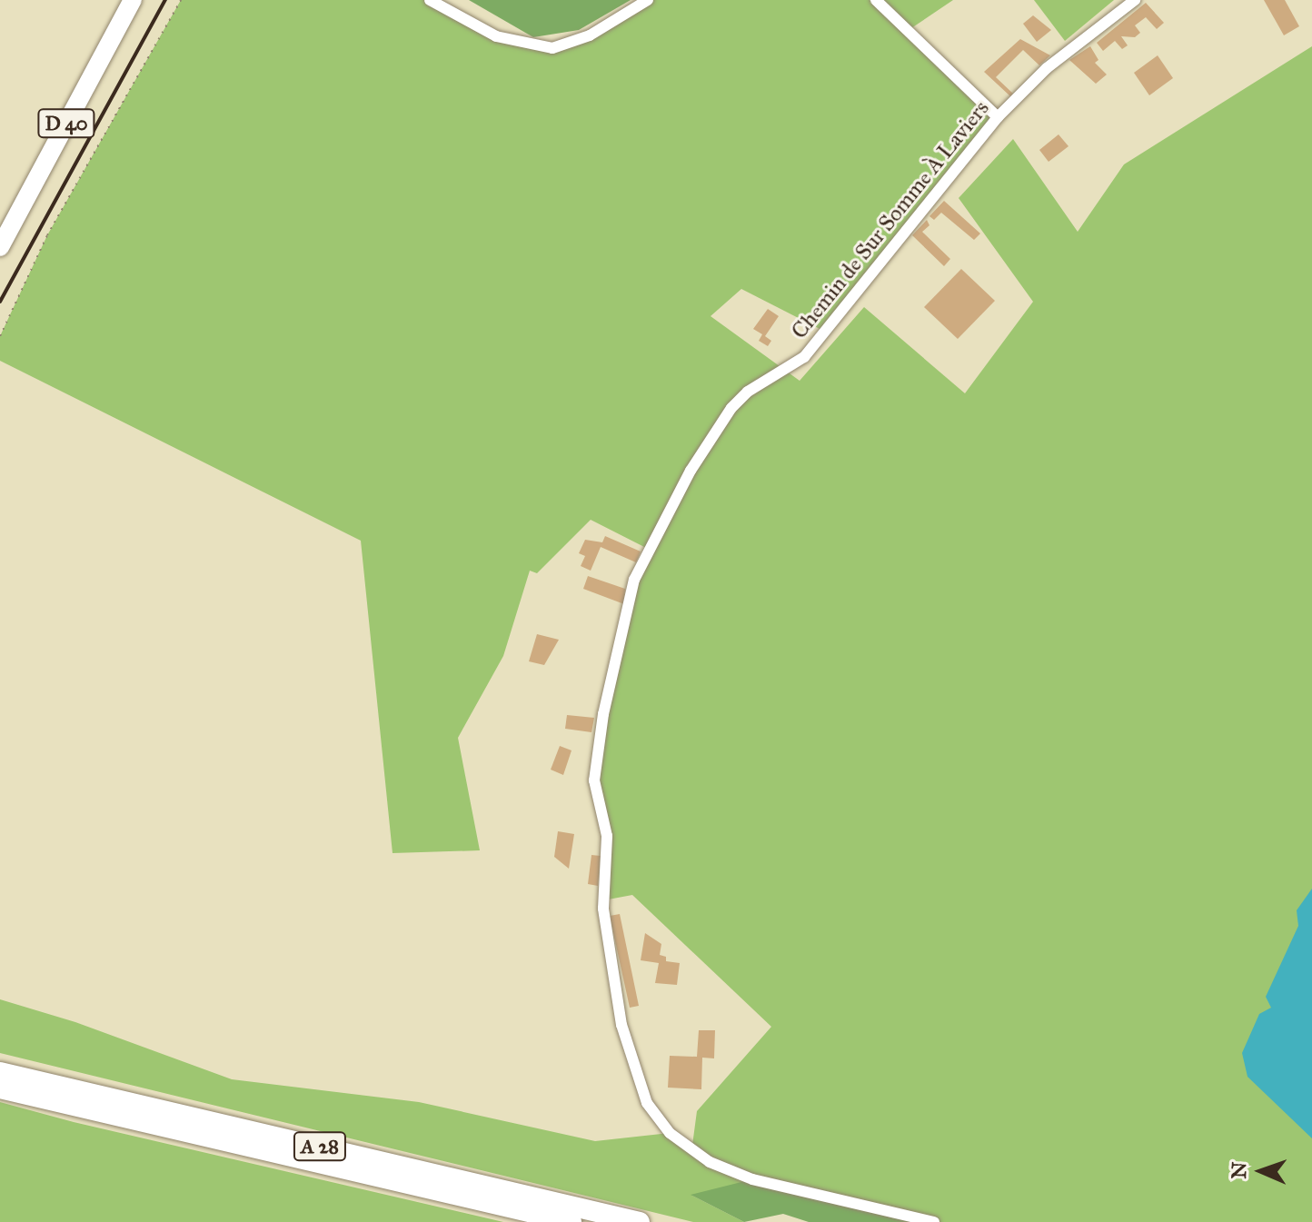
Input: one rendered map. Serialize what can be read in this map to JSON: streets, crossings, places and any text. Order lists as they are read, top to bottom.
{
  "streets": {
    "highway": ["A 28"],
    "main road": ["D 40"],
    "street": ["Chemin de Sur Somme À Laviers"]
  },
  "north": "left"
}
